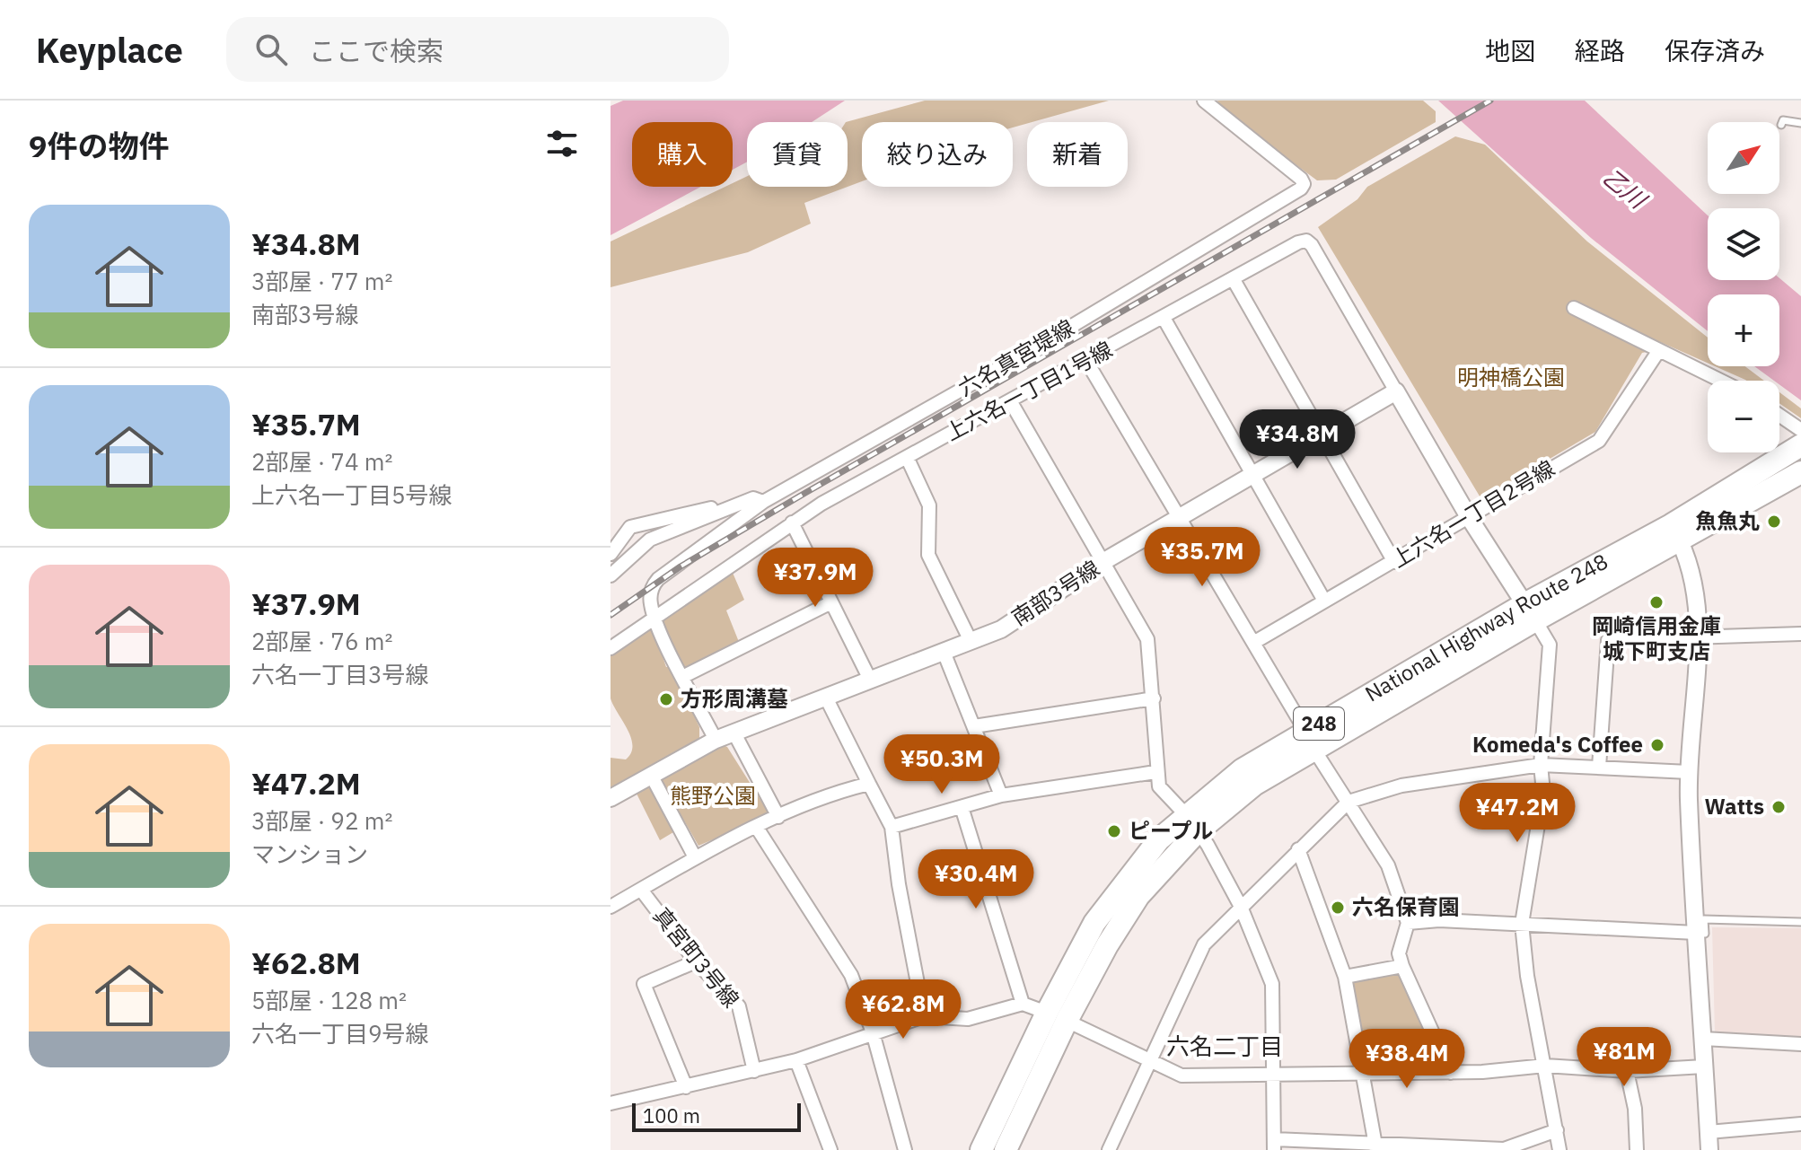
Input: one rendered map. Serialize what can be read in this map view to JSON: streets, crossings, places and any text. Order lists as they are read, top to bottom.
{
  "streets": {
    "highway": ["National Highway Route 248", "248"],
    "street": [
      "六名真宮堤線",
      "上六名一丁目1号線",
      "上六名一丁目2号線",
      "南部3号線",
      "真宮町3号線"
    ]
  },
  "crossings": [
    ["上六名一丁目1号線", "南部3号線"]
  ],
  "districts": ["六名二丁目"],
  "water": ["乙川"],
  "parks": ["明神橋公園", "熊野公園"],
  "places": [
    "魚魚丸",
    "岡崎信用金庫 城下町支店",
    "方形周溝墓",
    "Komeda's Coffee",
    "Watts",
    "ピープル",
    "六名保育園"
  ],
  "scale_bar": "100 m",
  "north": "top right",
  "page": {
    "header": "Keyplace",
    "search": "ここで検索",
    "nav": ["地図", "経路", "保存済み"],
    "heading": "9件の物件",
    "map_buttons": ["+", "−"],
    "chip": [
      "購入",
      "賃貸",
      "絞り込み",
      "新着"
    ],
    "list": [
      {
        "name": "¥34.8M",
        "note": "3部屋 · 77 m² · 南部3号線"
      },
      {
        "name": "¥35.7M",
        "note": "2部屋 · 74 m² · 上六名一丁目5号線"
      },
      {
        "name": "¥37.9M",
        "note": "2部屋 · 76 m² · 六名一丁目3号線"
      },
      {
        "name": "¥47.2M",
        "note": "3部屋 · 92 m² · マンション"
      },
      {
        "name": "¥62.8M",
        "note": "5部屋 · 128 m² · 六名一丁目9号線"
      }
    ],
    "price": [
      "¥34.8M",
      "¥35.7M",
      "¥37.9M",
      "¥50.3M",
      "¥47.2M",
      "¥30.4M",
      "¥62.8M",
      "¥81M",
      "¥38.4M"
    ],
    "scale": "100 m"
  }
}
